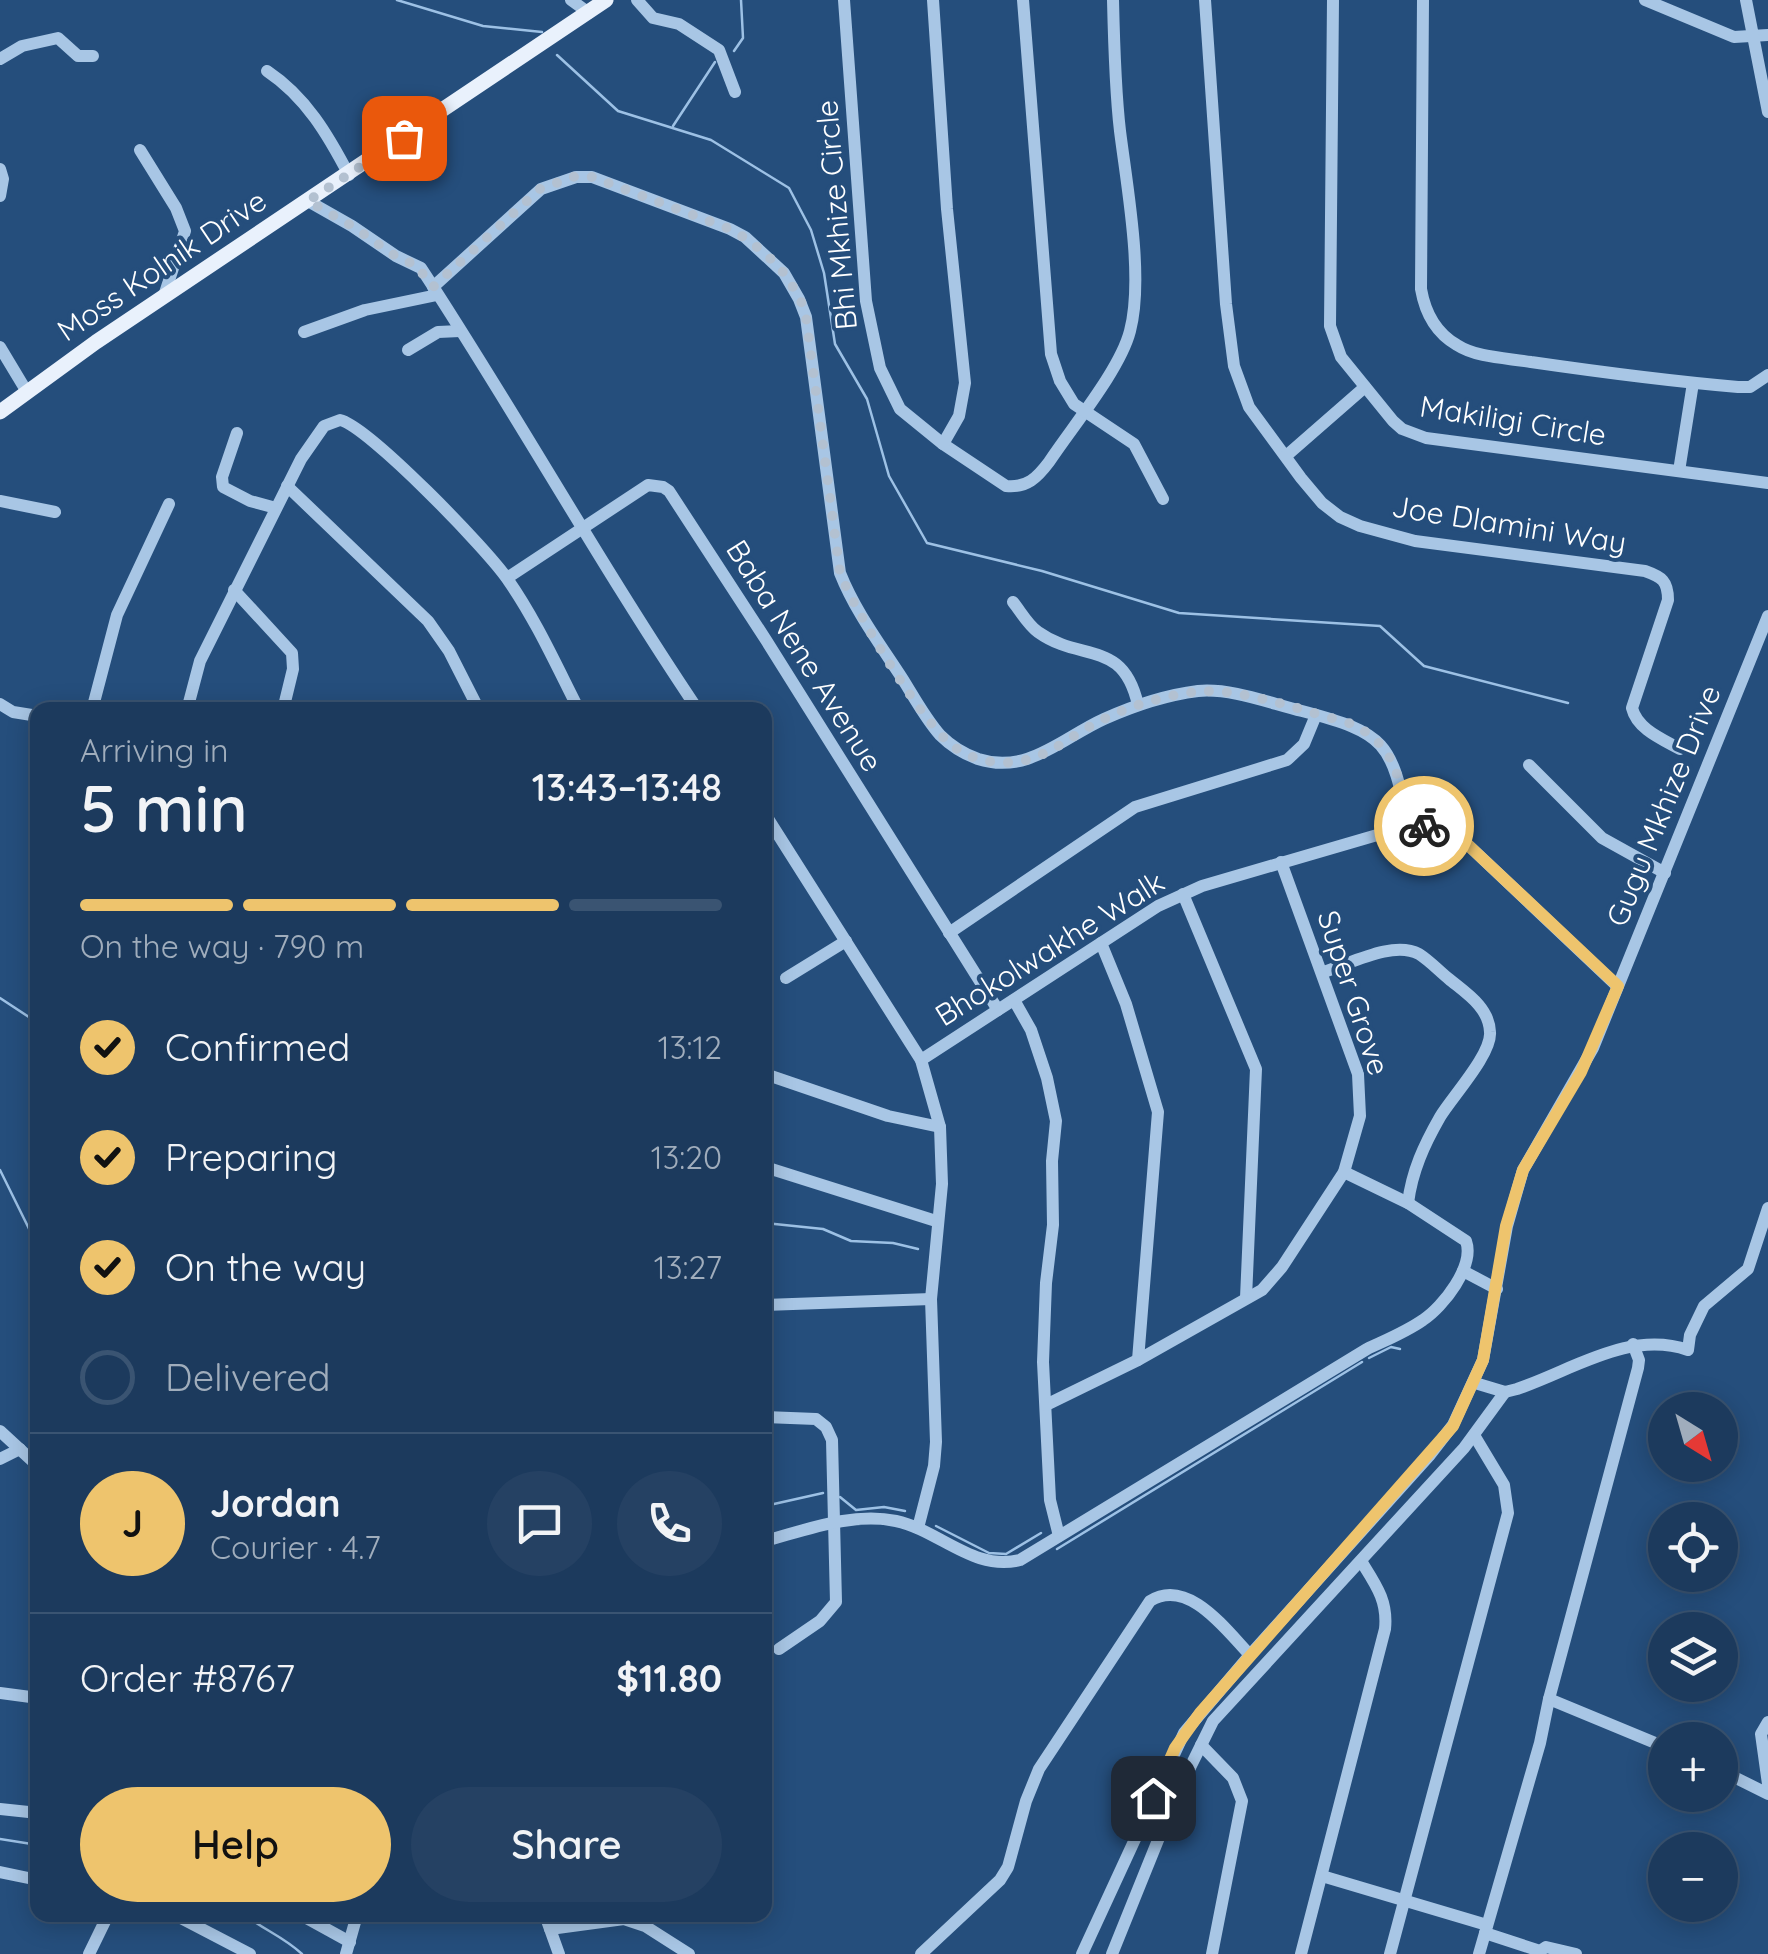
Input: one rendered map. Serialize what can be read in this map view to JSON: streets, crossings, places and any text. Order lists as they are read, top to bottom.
{
  "streets": {
    "main road": ["Moss Kolnik Drive"],
    "street": [
      "Bhi Mkhize Circle",
      "Makiligi Circle",
      "Joe Dlamini Way",
      "Baba Nene Avenue",
      "Gugu Mkhize Drive",
      "Bhokolwakhe Walk",
      "Super Grove"
    ]
  },
  "crossings": [
    ["Baba Nene Avenue", "Bhokolwakhe Walk"],
    ["Gugu Mkhize Drive", "Bhokolwakhe Walk"],
    ["Bhokolwakhe Walk", "Super Grove"]
  ],
  "north": "bottom right",
  "page": {
    "heading": ["5 min", "Arriving in", "13:43–13:48"],
    "panel": [
      "Jordan",
      "Courier · 4.7",
      "Order #8767",
      "$11.80"
    ],
    "bar": "On the way · 790 m",
    "list": [
      ["Confirmed", "13:12"],
      ["Preparing", "13:20"],
      ["On the way", "13:27"],
      "Delivered"
    ],
    "map_buttons": ["+", "−"],
    "round": "J",
    "buttons": ["Help", "Share"]
  }
}
